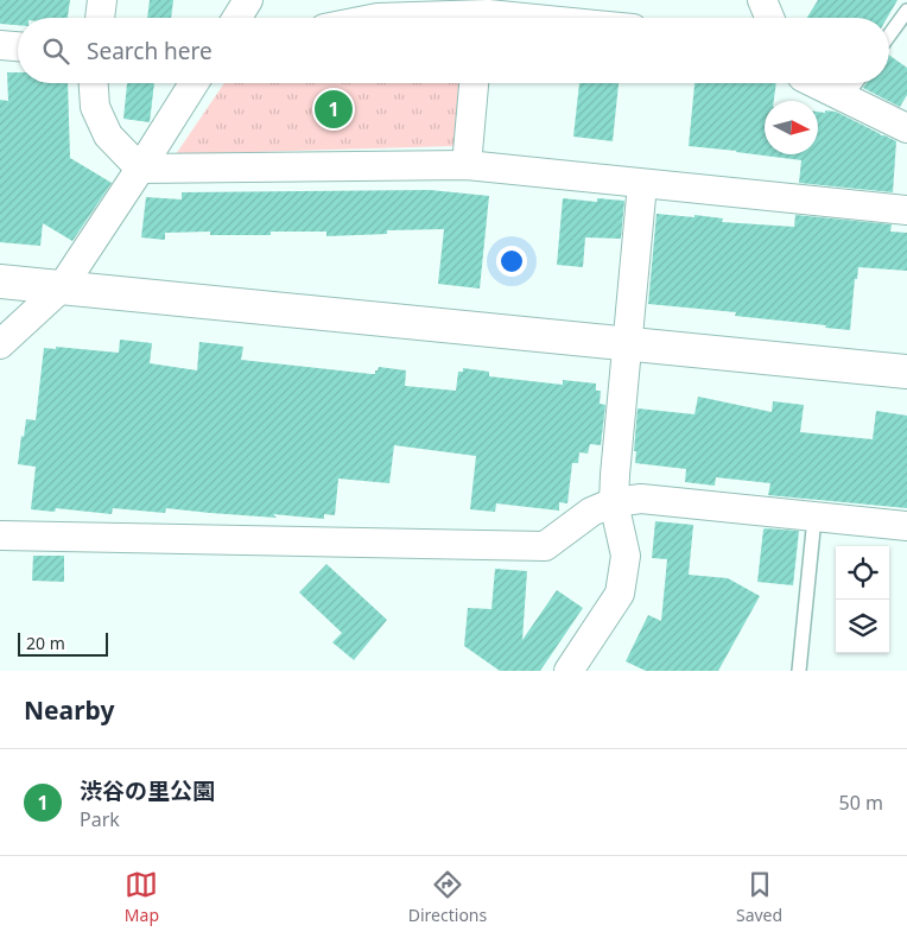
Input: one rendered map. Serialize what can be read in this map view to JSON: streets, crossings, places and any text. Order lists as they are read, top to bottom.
{
  "scale_bar": "20 m",
  "north": "right",
  "page": {
    "search": "Search here",
    "pins": "1",
    "scale": "20 m",
    "heading": "Nearby",
    "list": [
      {
        "mark": "1",
        "name": "渋谷の里公園",
        "note": "Park",
        "value": "50 m"
      }
    ],
    "nav": ["Map", "Directions", "Saved"]
  }
}
